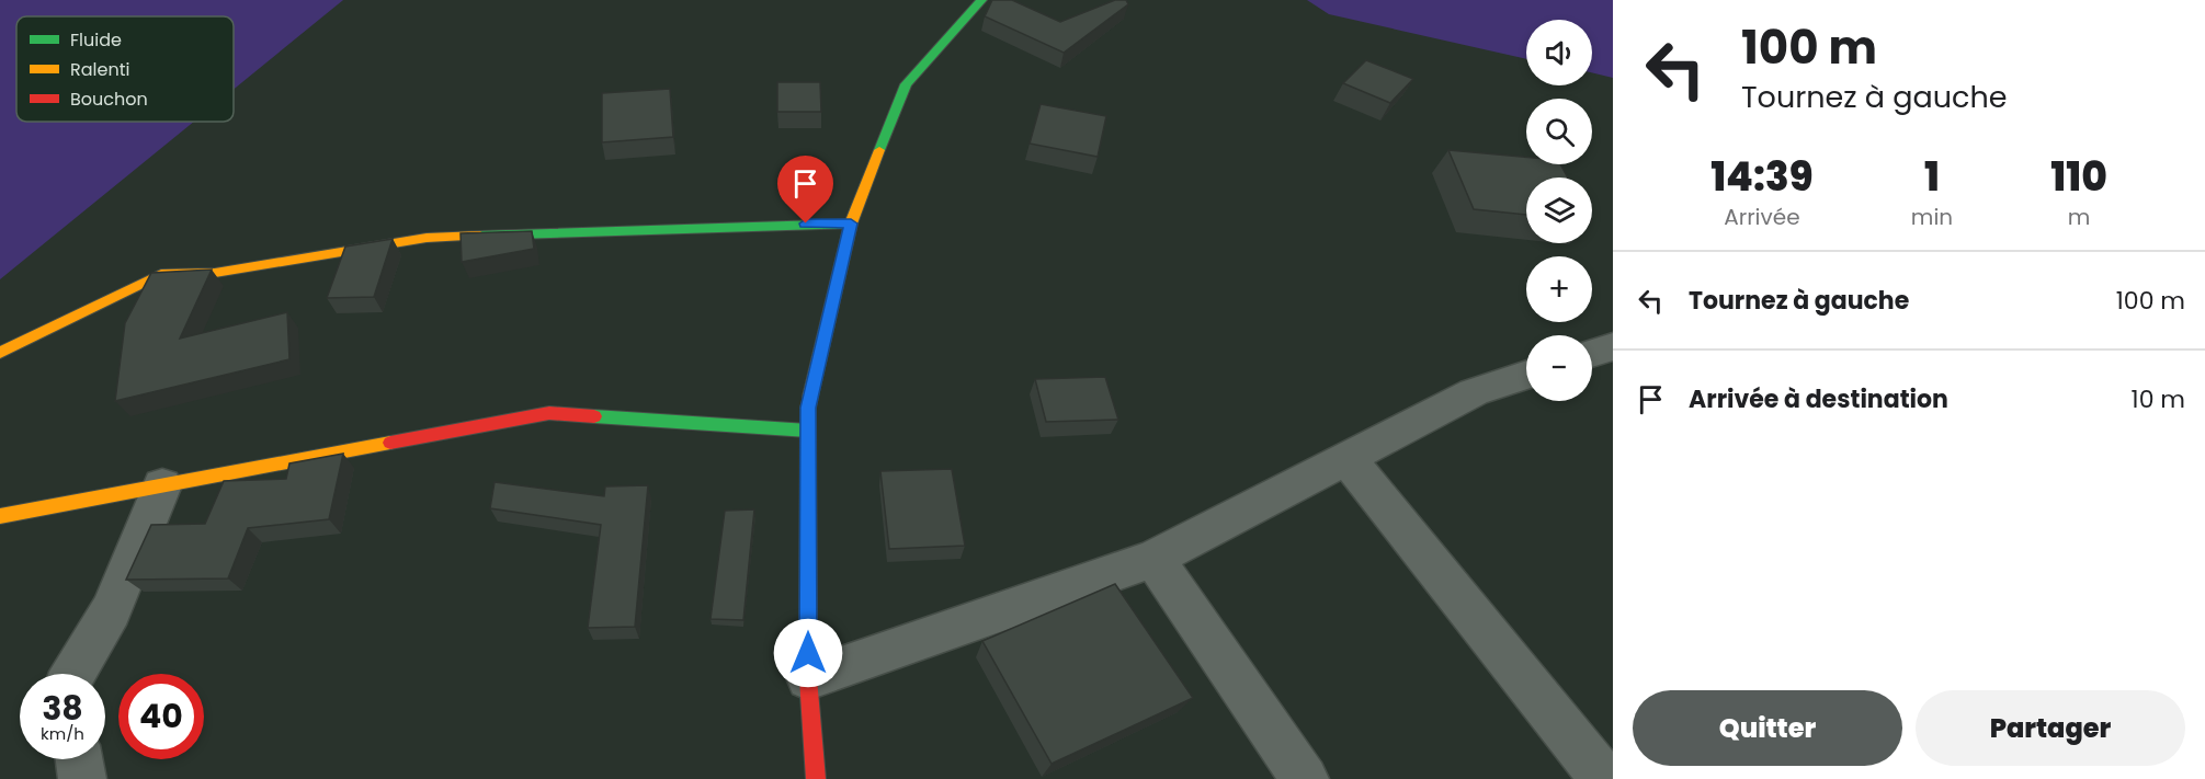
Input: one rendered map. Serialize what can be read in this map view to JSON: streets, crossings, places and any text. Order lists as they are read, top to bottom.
{
  "legend": ["Fluide", "Ralenti", "Bouchon"],
  "page": {
    "turn": ["100 m", "Tournez à gauche"],
    "map_buttons": ["+", "−"],
    "eta": [
      "14:39",
      "Arrivée",
      "1",
      "min",
      "110",
      "m"
    ],
    "list": [
      {
        "name": "Tournez à gauche",
        "value": "100 m"
      },
      {
        "name": "Arrivée à destination",
        "value": "10 m"
      }
    ],
    "speed": "38 km/h",
    "limit": "40",
    "buttons": ["Quitter", "Partager"]
  }
}
